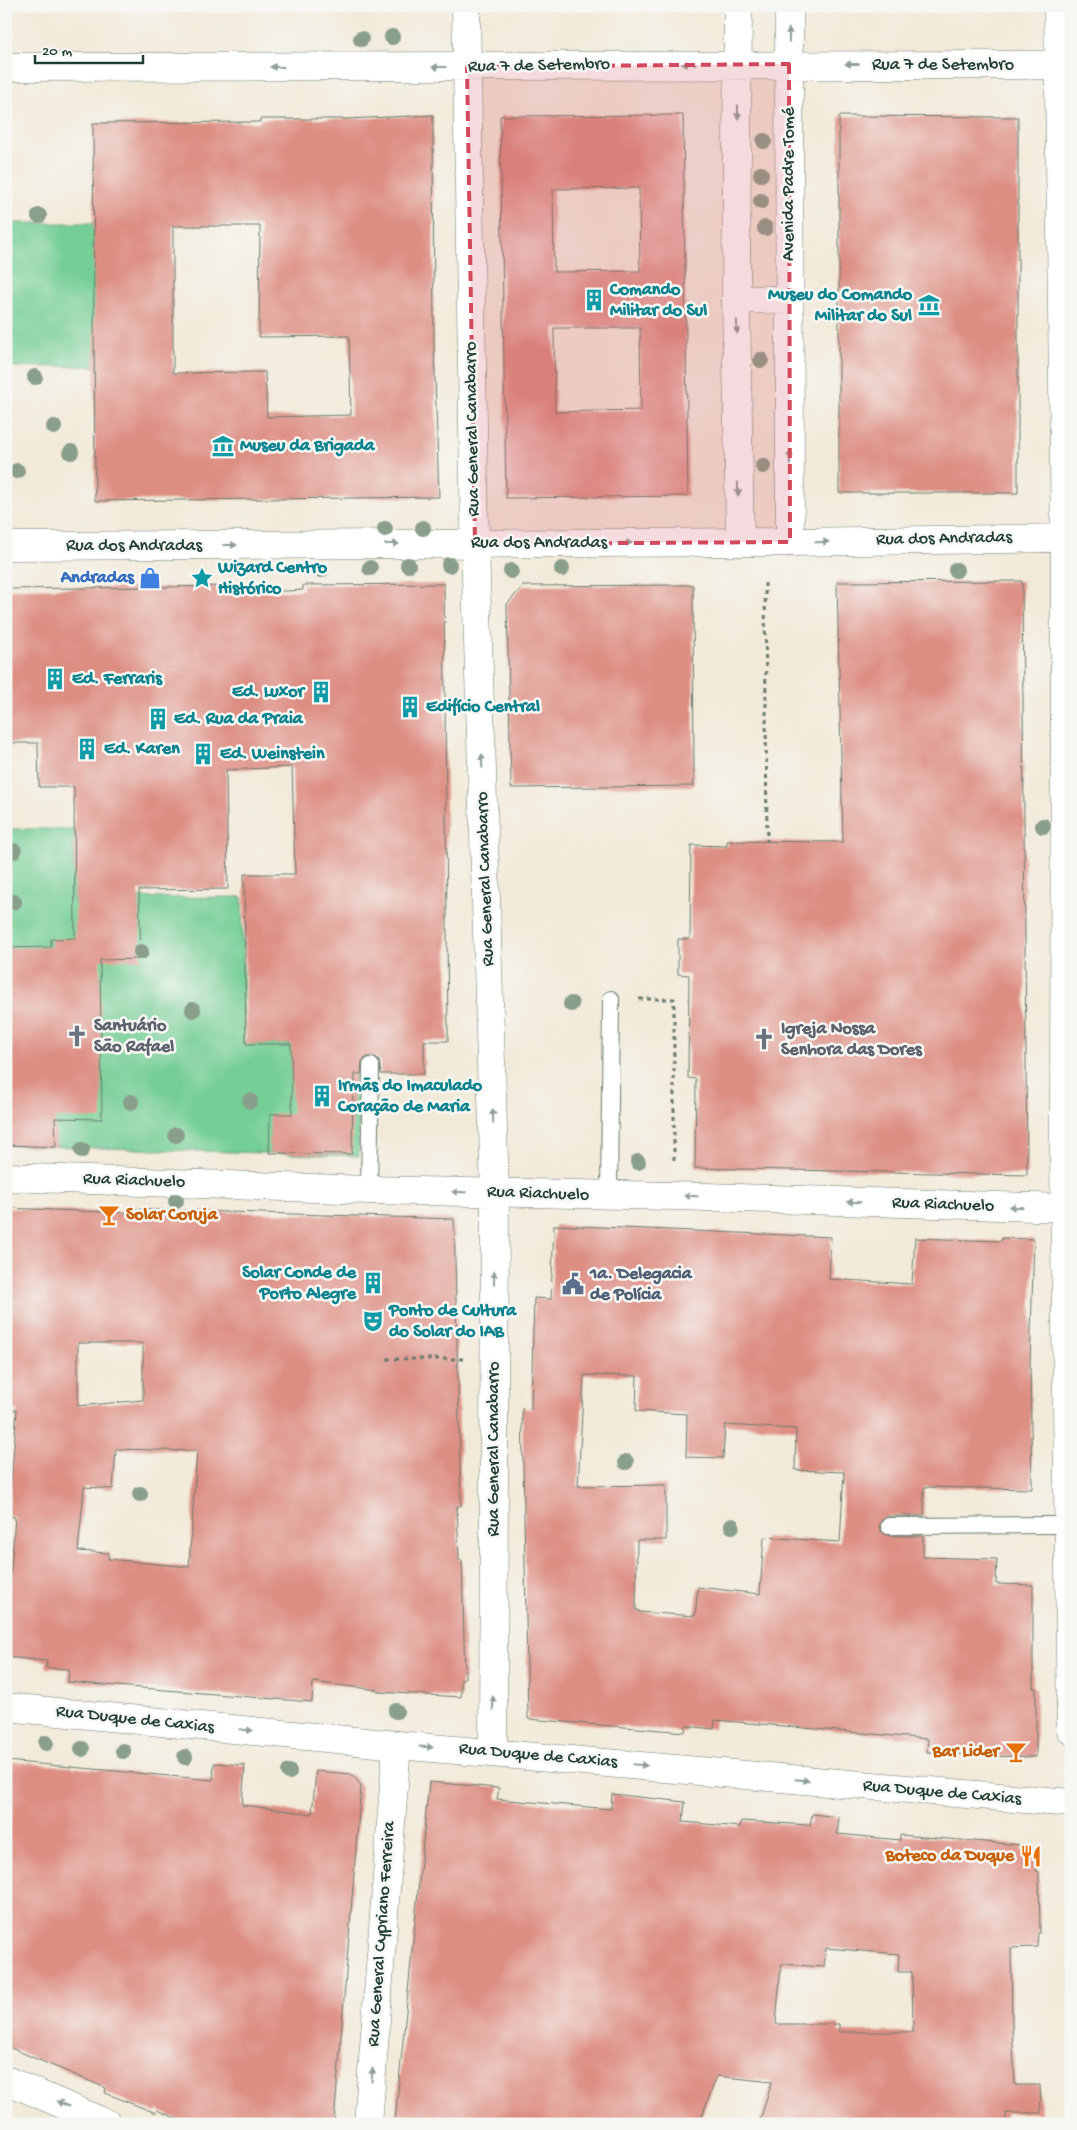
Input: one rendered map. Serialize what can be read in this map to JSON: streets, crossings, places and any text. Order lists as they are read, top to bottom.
{
  "streets": {
    "street": [
      "Rua 7 de Setembro",
      "Avenida Padre Tomé",
      "Rua General Canabarro",
      "Rua dos Andradas",
      "Rua Riachuelo",
      "Rua Duque de Caxias",
      "Rua General Cypriano Ferreira"
    ]
  },
  "crossings": [
    ["Rua 7 de Setembro", "Avenida Padre Tomé"],
    ["Rua 7 de Setembro", "Rua General Canabarro"],
    ["Avenida Padre Tomé", "Rua dos Andradas"],
    ["Rua General Canabarro", "Rua dos Andradas"],
    ["Rua General Canabarro", "Rua Riachuelo"],
    ["Rua General Canabarro", "Rua Duque de Caxias"],
    ["Rua Duque de Caxias", "Rua General Cypriano Ferreira"]
  ],
  "one_way": [
    "Rua 7 de Setembro",
    "Rua General Canabarro",
    "Rua dos Andradas",
    "Rua Riachuelo",
    "Rua Duque de Caxias",
    "Rua General Cypriano Ferreira"
  ],
  "places": {
    "building": [
      "Comando Militar do Sul",
      "Ed. Ferraris",
      "Ed. Luxor",
      "Edifício Central",
      "Ed. Rua da Praia",
      "Ed. Karen",
      "Ed. Weinstein",
      "Irmãs do Imaculado Coração de Maria",
      "Solar Conde de Porto Alegre"
    ],
    "museum": ["Museu do Comando Militar do Sul", "Museu da Brigada"],
    "shop": ["Andradas"],
    "place": ["Wizard Centro Histórico"],
    "church": ["Santuário São Rafael", "Igreja Nossa Senhora das Dores"],
    "bar": ["Solar Coruja", "Bar Lider"],
    "public building": ["1a. Delegacia de Polícia"],
    "theatre": ["Ponto de Cultura do Solar do IAB"],
    "restaurant": ["Boteco da Duque"]
  },
  "scale_bar": "20 m"
}
